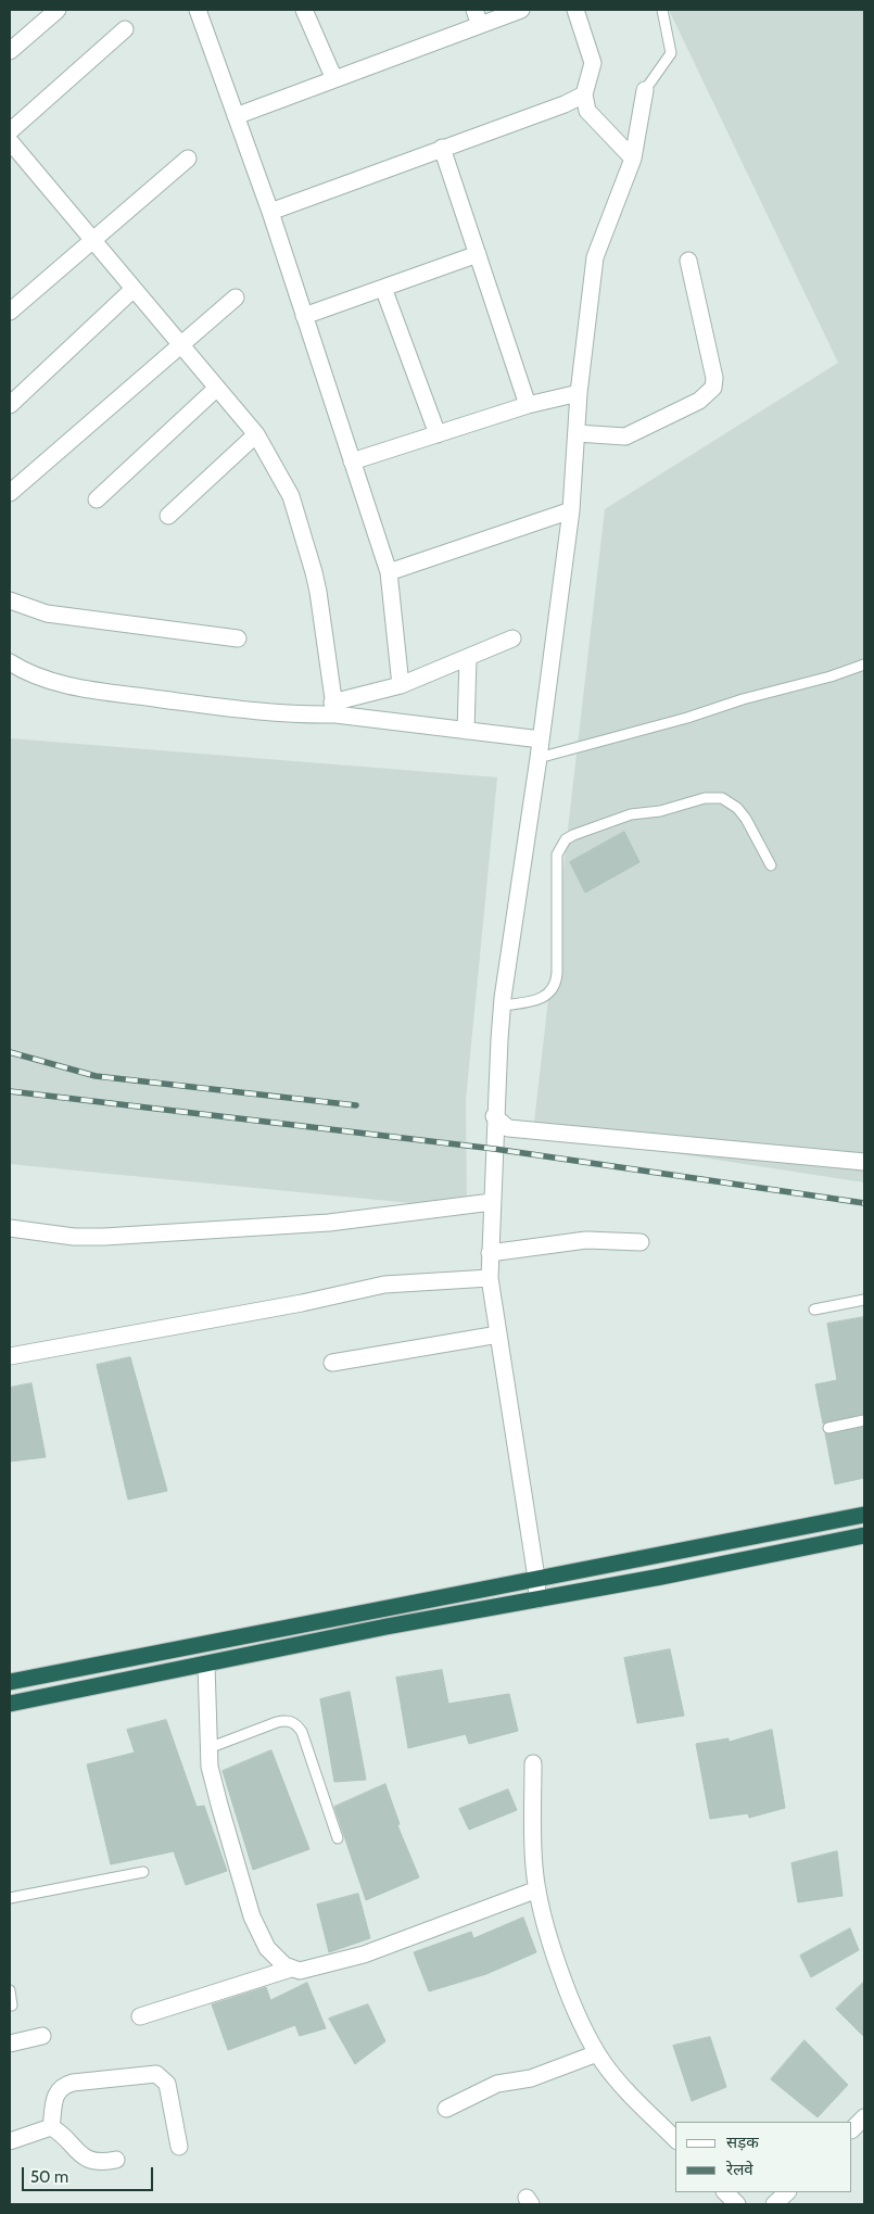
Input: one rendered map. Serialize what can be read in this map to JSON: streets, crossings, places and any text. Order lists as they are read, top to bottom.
{
  "legend": ["सड़क", "रेलवे"],
  "scale_bar": "50 m"
}
